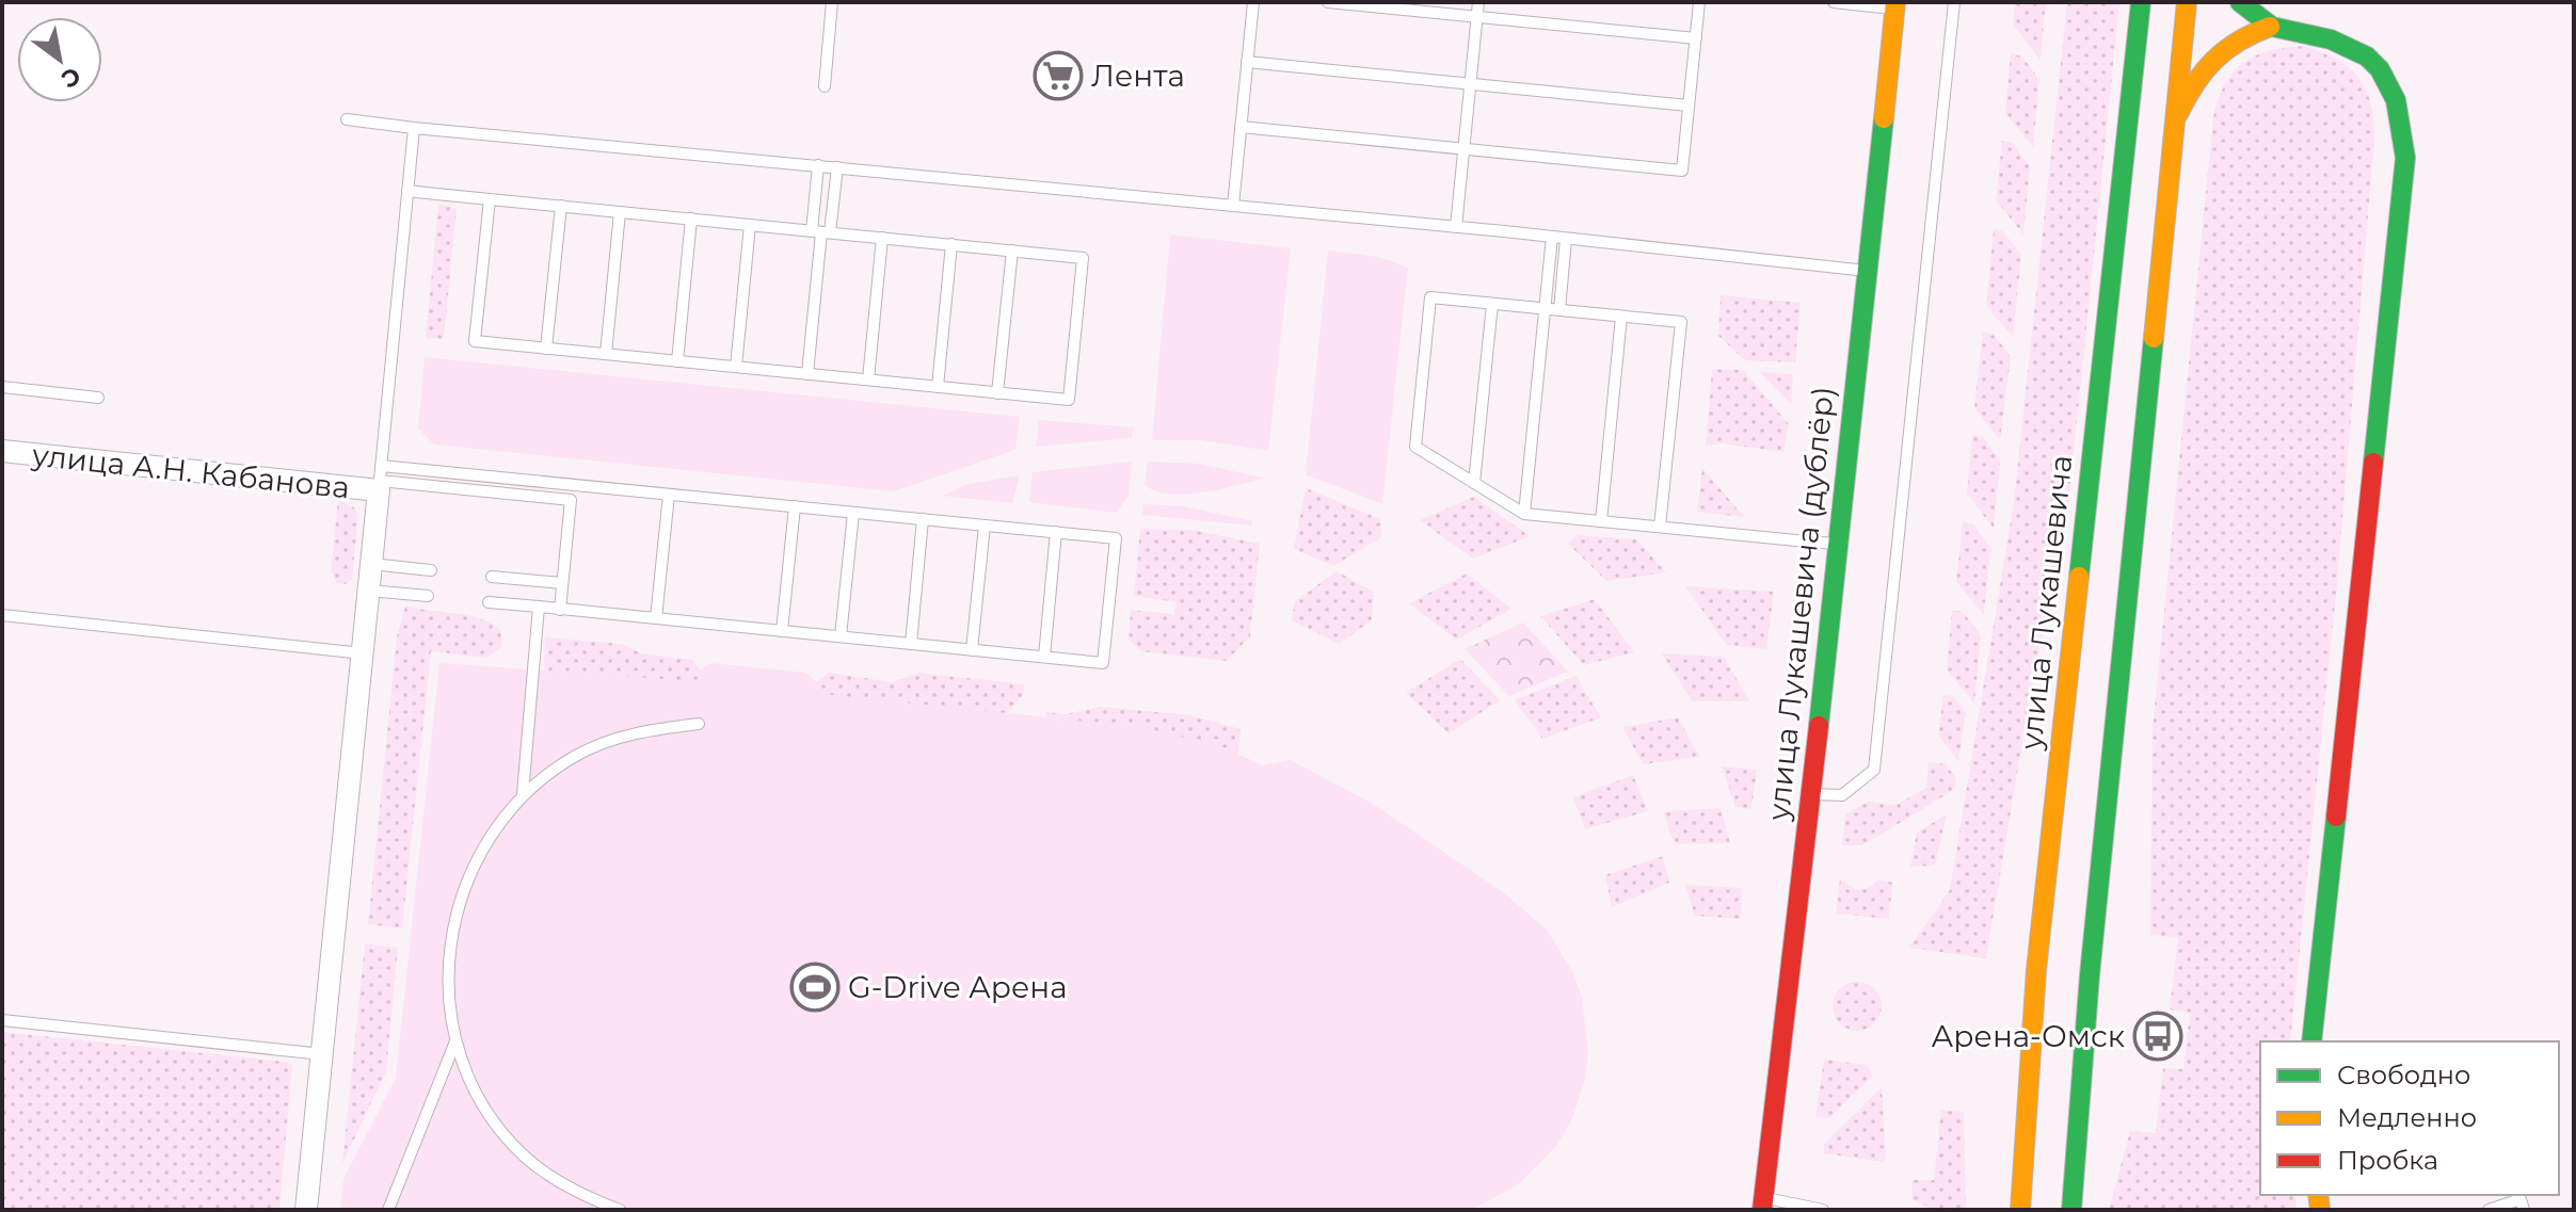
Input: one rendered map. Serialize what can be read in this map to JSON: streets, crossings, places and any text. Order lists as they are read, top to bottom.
{
  "streets": {
    "main road": ["улица Лукашевича", "улица Лукашевича (дублёр)"],
    "street": ["улица А.Н. Кабанова"]
  },
  "places": {
    "supermarket": ["Лента"],
    "sports": ["G-Drive Арена"],
    "bus stop": ["Арена-Омск"]
  },
  "legend": ["Свободно", "Медленно", "Пробка"],
  "north": "bottom right"
}
